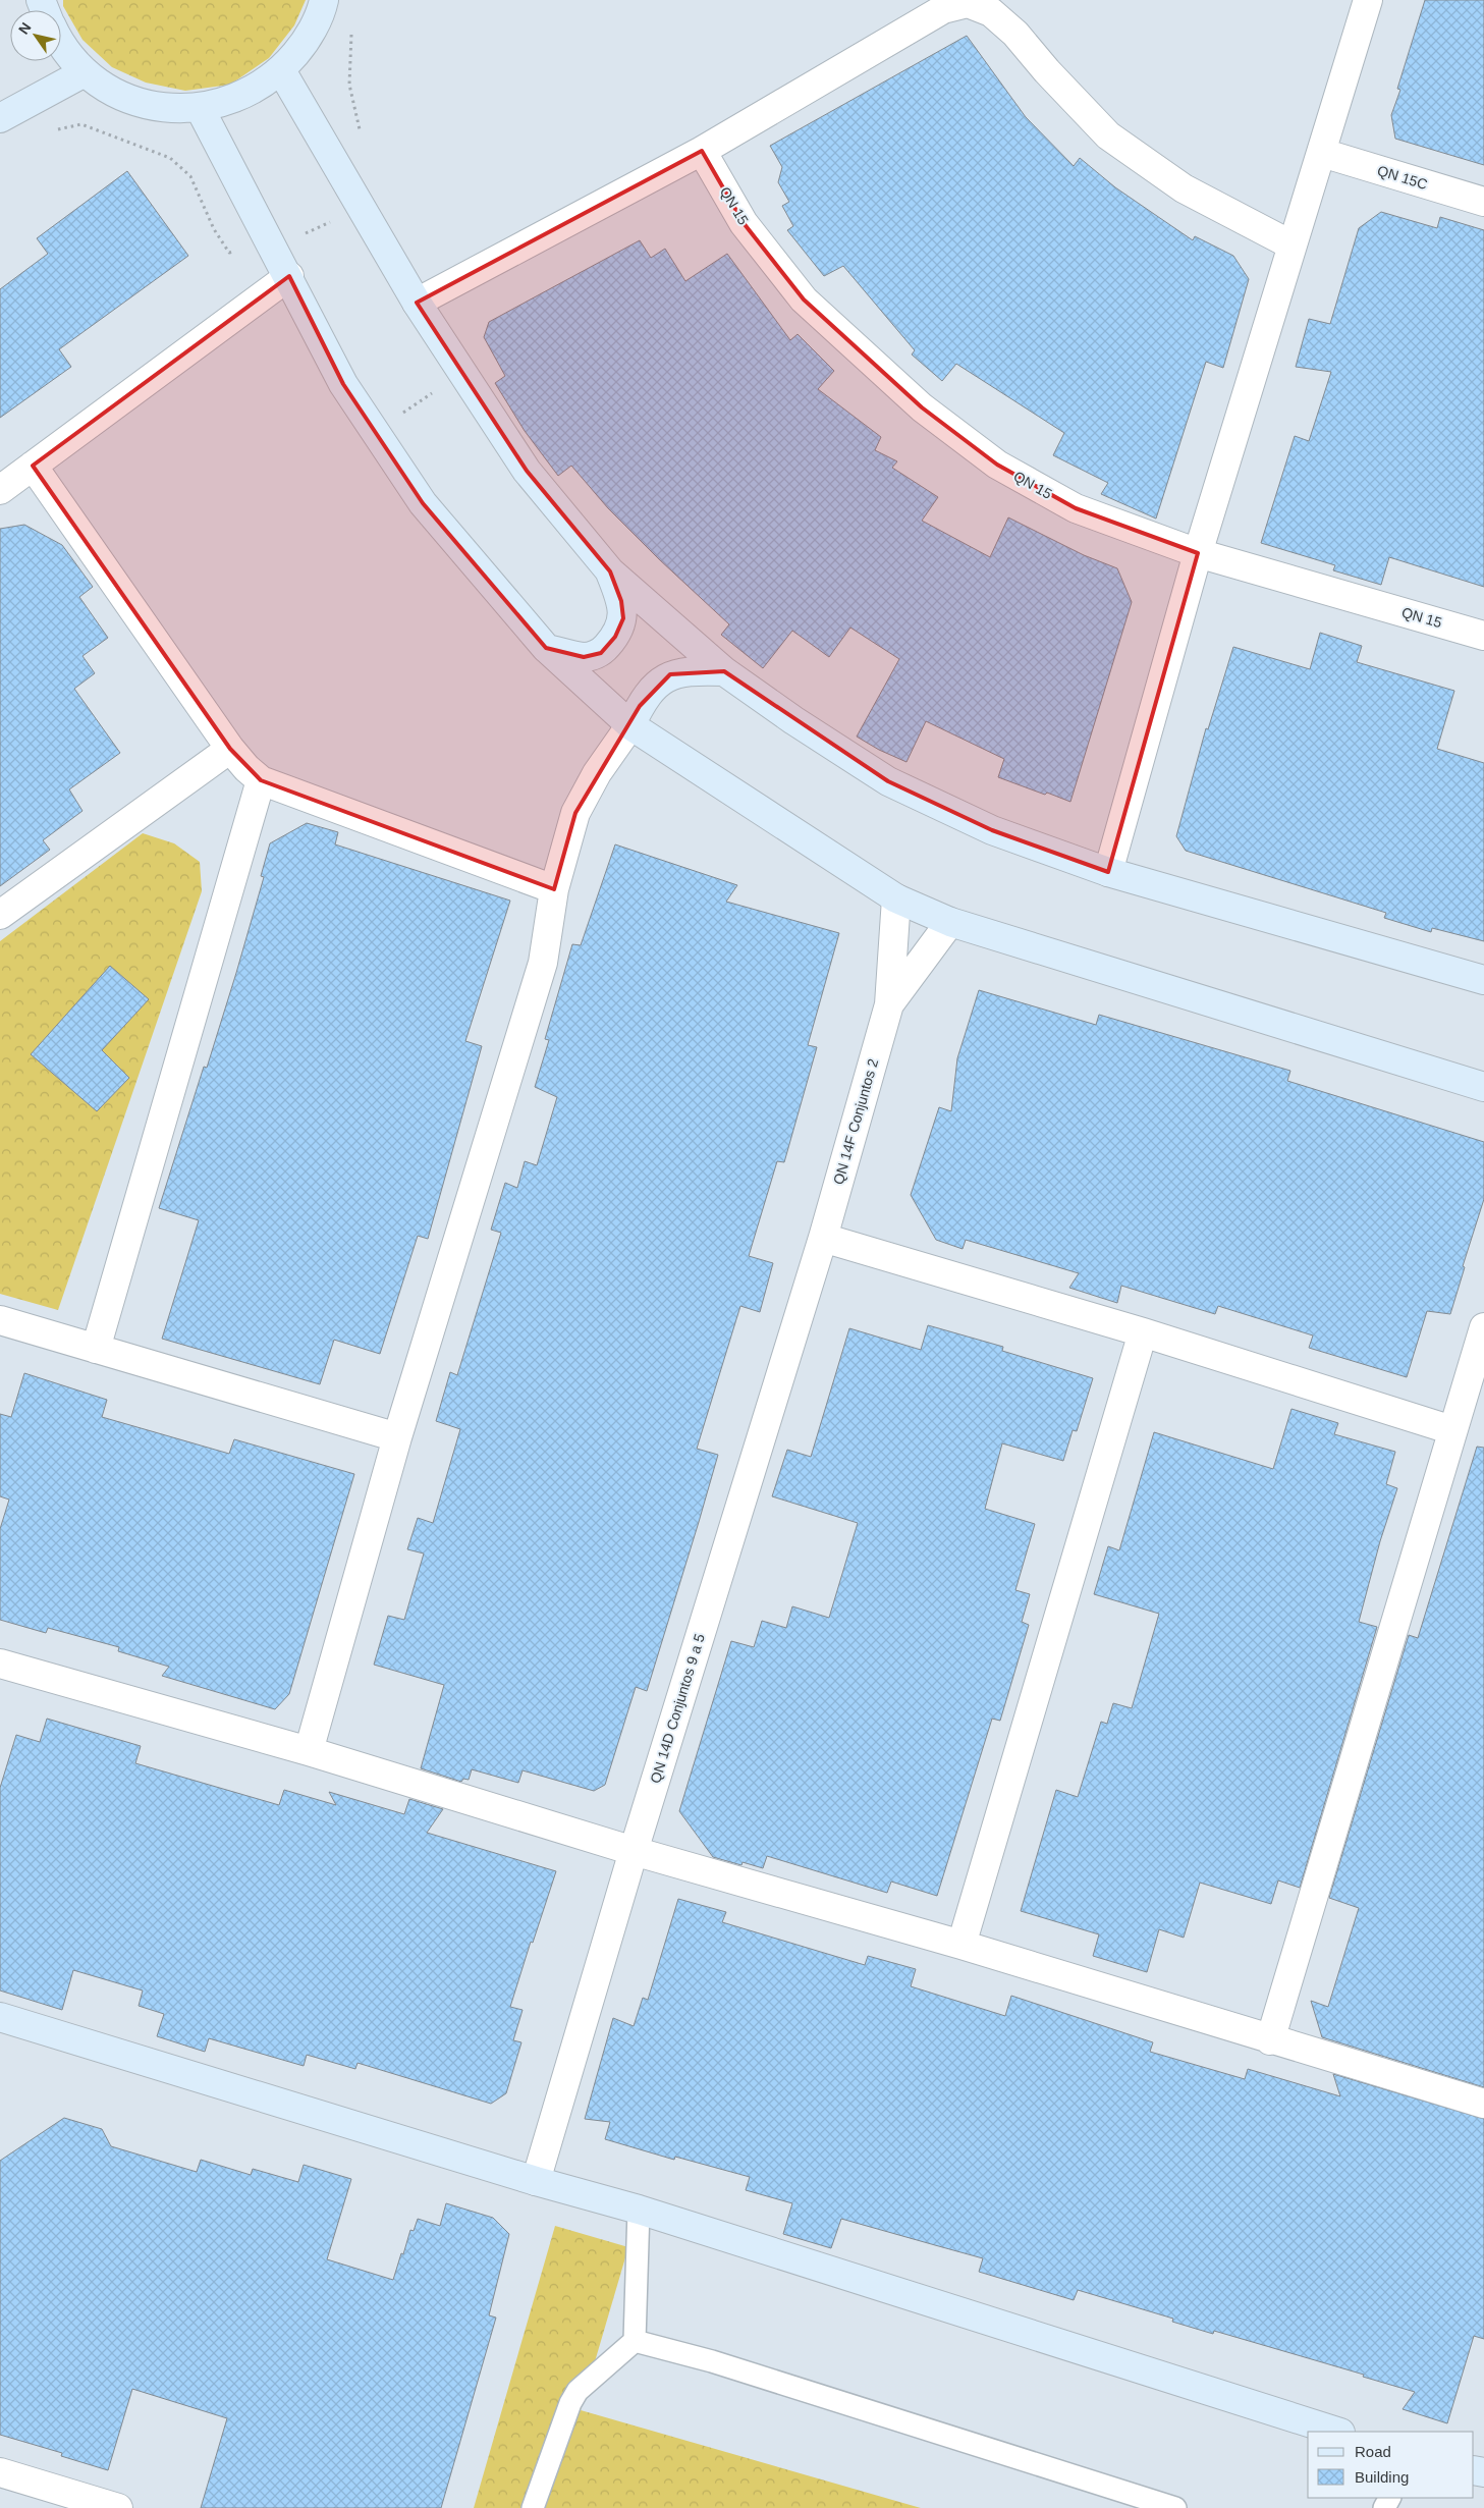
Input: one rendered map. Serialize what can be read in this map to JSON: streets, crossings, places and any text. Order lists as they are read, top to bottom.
{
  "streets": {
    "street": [
      "QN 15C",
      "QN 15",
      "QN 14F Conjuntos 2",
      "QN 14D Conjuntos 9 a 5"
    ]
  },
  "crossings": [
    ["QN 14F Conjuntos 2", "QN 14D Conjuntos 9 a 5"]
  ],
  "legend": ["Road", "Building"],
  "north": "top left"
}
